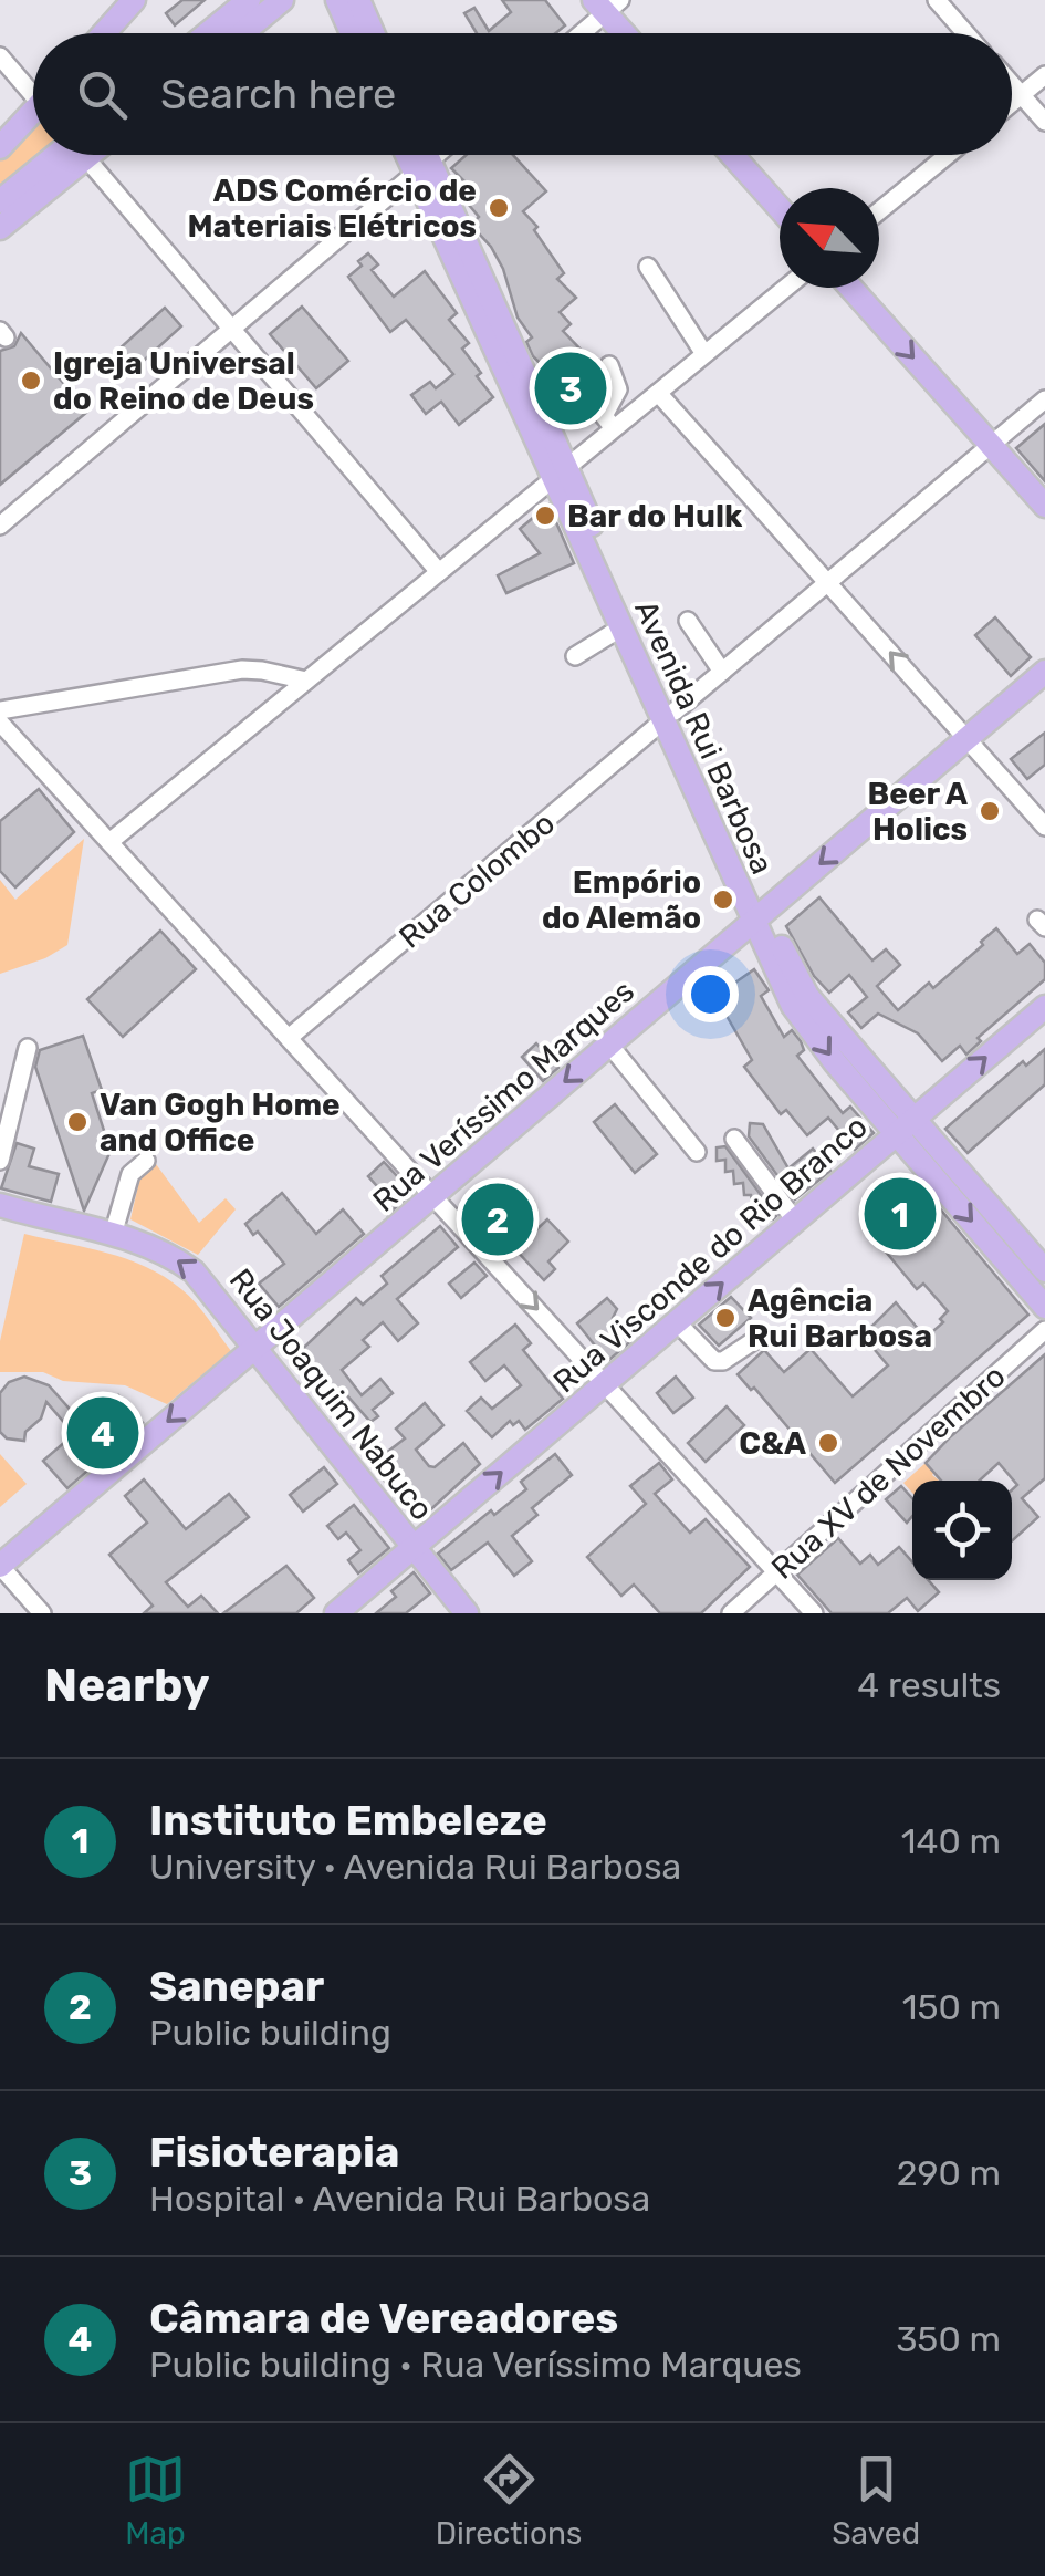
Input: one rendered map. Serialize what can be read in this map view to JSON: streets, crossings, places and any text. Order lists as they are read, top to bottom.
{
  "streets": {
    "main road": [
      "Avenida Rui Barbosa",
      "Rua Veríssimo Marques",
      "Rua Visconde do Rio Branco",
      "Rua Joaquim Nabuco"
    ],
    "street": ["Rua Colombo", "Rua XV de Novembro"]
  },
  "crossings": [
    ["Avenida Rui Barbosa", "Rua Colombo"],
    ["Avenida Rui Barbosa", "Rua Veríssimo Marques"],
    ["Avenida Rui Barbosa", "Rua Visconde do Rio Branco"],
    ["Rua Veríssimo Marques", "Rua Joaquim Nabuco"],
    ["Rua Visconde do Rio Branco", "Rua Joaquim Nabuco"]
  ],
  "one_way": ["Rua Veríssimo Marques", "Rua Visconde do Rio Branco"],
  "places": [
    "ADS Comércio de Materiais Elétricos",
    "Igreja Universal do Reino de Deus",
    "Bar do Hulk",
    "Beer A Holics",
    "Empório do Alemão",
    "Van Gogh Home and Office",
    "Agência Rui Barbosa",
    "C&A"
  ],
  "north": "top left",
  "page": {
    "search": "Search here",
    "pins": [
      "3",
      "1",
      "2",
      "4"
    ],
    "heading": ["Nearby", "4 results"],
    "list": [
      {
        "mark": "1",
        "name": "Instituto Embeleze",
        "note": "University · Avenida Rui Barbosa",
        "value": "140 m"
      },
      {
        "mark": "2",
        "name": "Sanepar",
        "note": "Public building",
        "value": "150 m"
      },
      {
        "mark": "3",
        "name": "Fisioterapia",
        "note": "Hospital · Avenida Rui Barbosa",
        "value": "290 m"
      },
      {
        "mark": "4",
        "name": "Câmara de Vereadores",
        "note": "Public building · Rua Veríssimo Marques",
        "value": "350 m"
      }
    ],
    "nav": ["Map", "Directions", "Saved"]
  }
}
